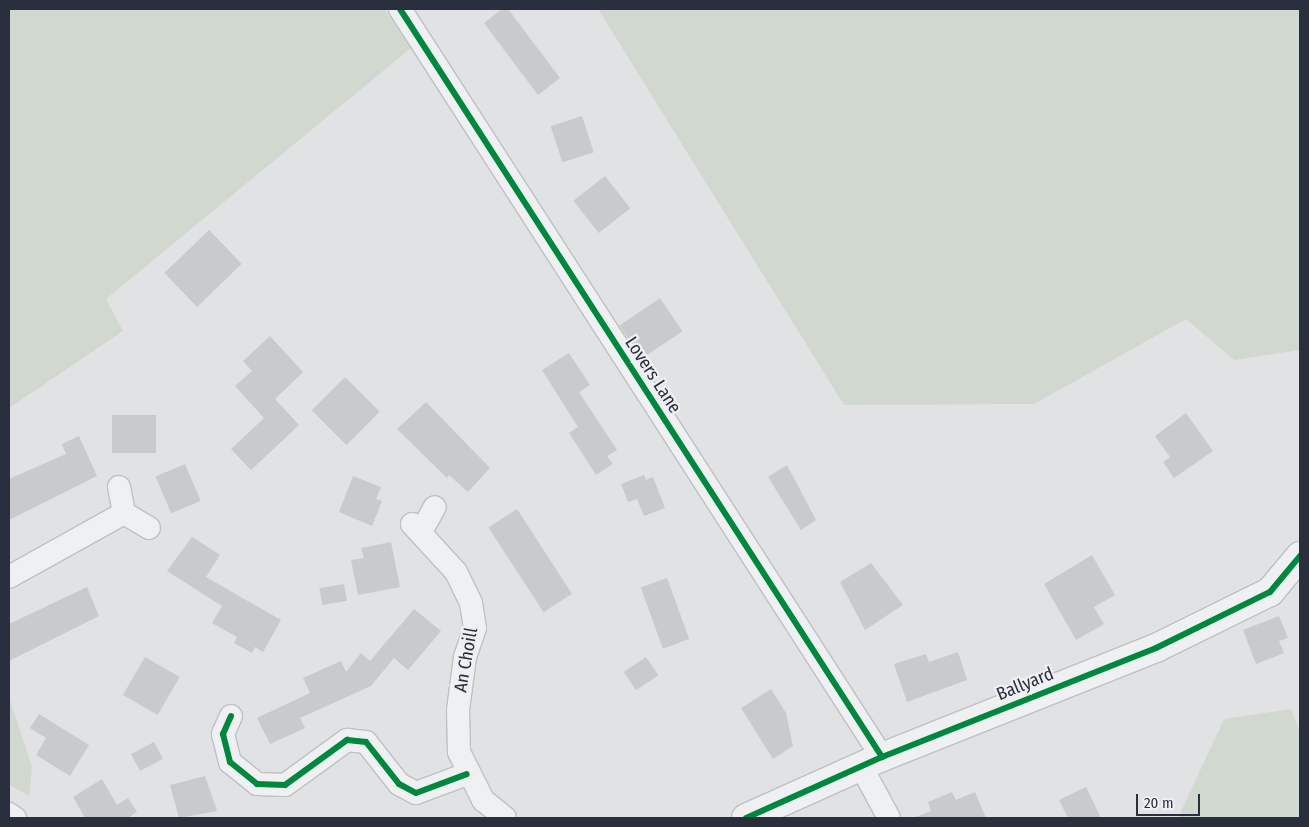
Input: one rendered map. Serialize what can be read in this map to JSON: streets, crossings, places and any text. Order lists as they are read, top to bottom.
{
  "streets": {
    "street": ["Lovers Lane", "An Choill", "Ballyard"]
  },
  "crossings": [
    ["Lovers Lane", "Ballyard"]
  ],
  "scale_bar": "20 m"
}
